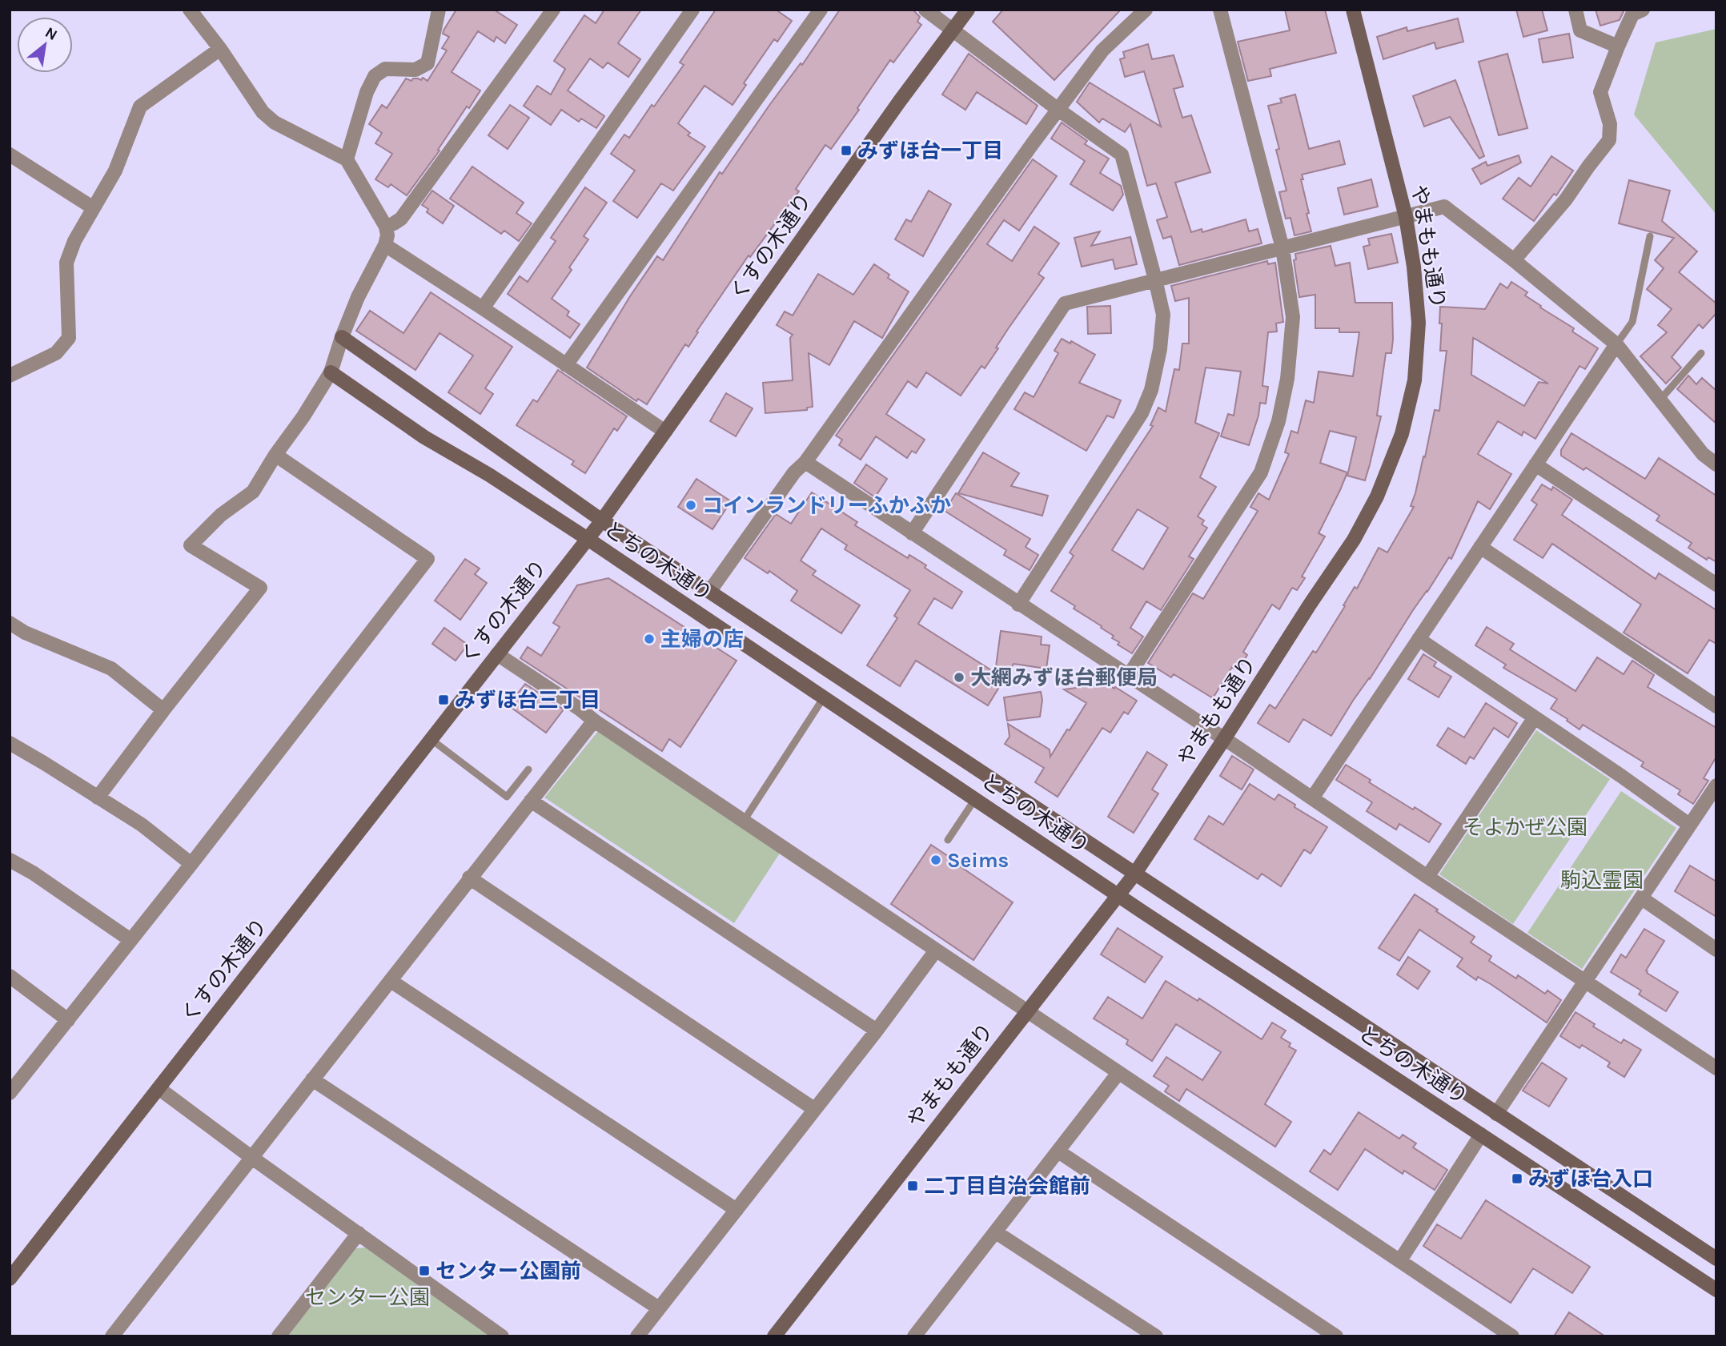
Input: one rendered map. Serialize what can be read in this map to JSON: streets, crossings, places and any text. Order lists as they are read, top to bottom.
{
  "streets": {
    "street": ["くすの木通り", "やまもも通り", "とちの木通り"]
  },
  "crossings": [
    ["くすの木通り", "とちの木通り"],
    ["やまもも通り", "とちの木通り"]
  ],
  "parks": ["そよかぜ公園", "駒込霊園", "センター公園"],
  "places": {
    "transit": [
      "みずほ台一丁目",
      "みずほ台三丁目",
      "みずほ台入口",
      "二丁目自治会館前",
      "センター公園前"
    ],
    "other": [
      "コインランドリーふかふか",
      "主婦の店",
      "大網みずほ台郵便局",
      "Seims"
    ]
  },
  "north": "top right"
}
